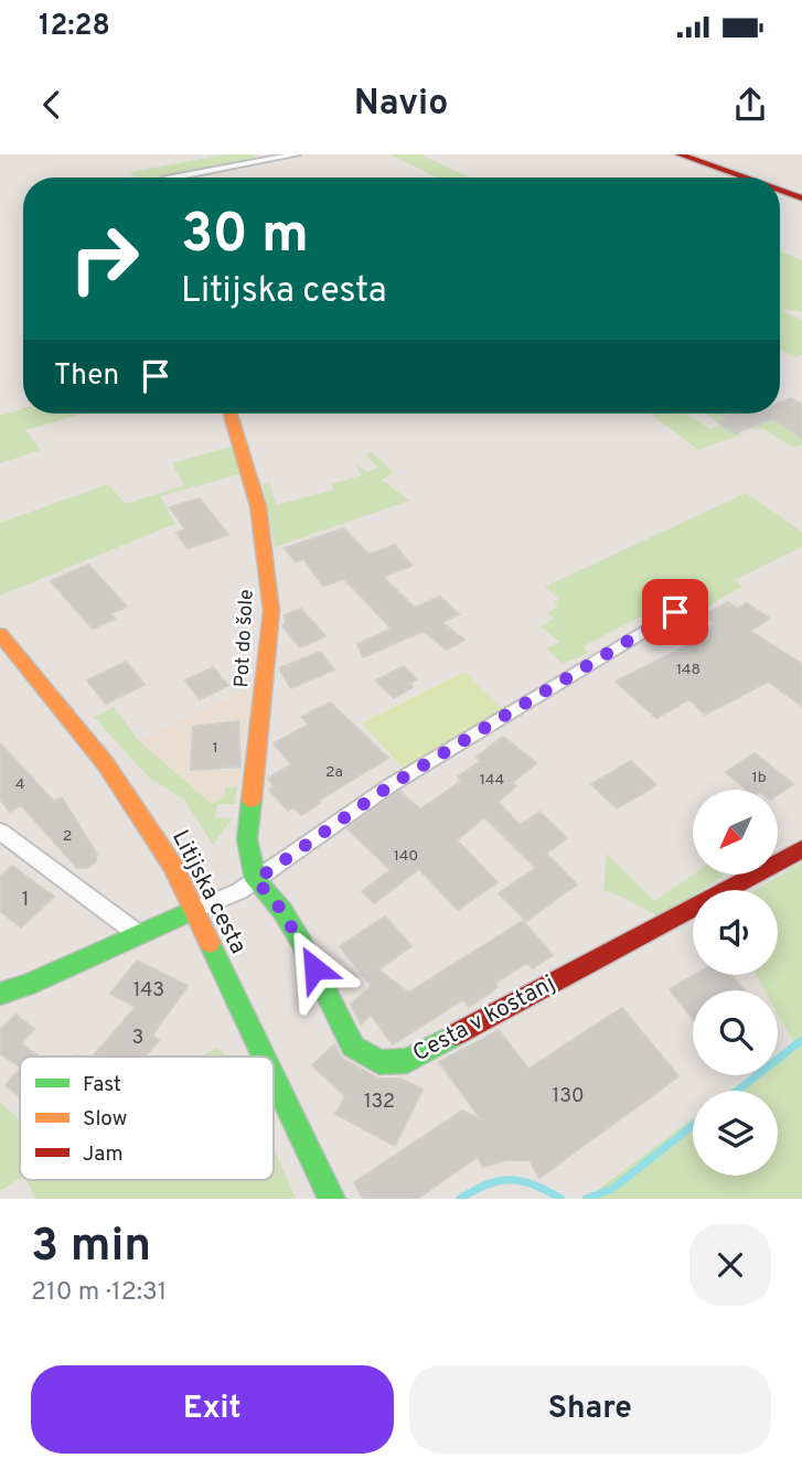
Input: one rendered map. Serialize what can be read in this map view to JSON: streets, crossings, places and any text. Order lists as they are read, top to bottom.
{
  "streets": {
    "street": ["Pot do šole", "Litijska cesta", "Cesta v kostanj"]
  },
  "crossings": [
    ["Pot do šole", "Cesta v kostanj"]
  ],
  "house_numbers": [
    "148",
    "1",
    "2a",
    "1b",
    "144",
    "4",
    "2",
    "140",
    "1",
    "143",
    "3",
    "130",
    "132"
  ],
  "legend": ["Fast", "Slow", "Jam"],
  "north": "bottom left",
  "page": {
    "status": "12:28",
    "header": "Navio",
    "turn": ["30 m", "Litijska cesta"],
    "then": "Then",
    "heading": ["3 min", "210 m · 12:31"],
    "buttons": ["Exit", "Share"]
  }
}
